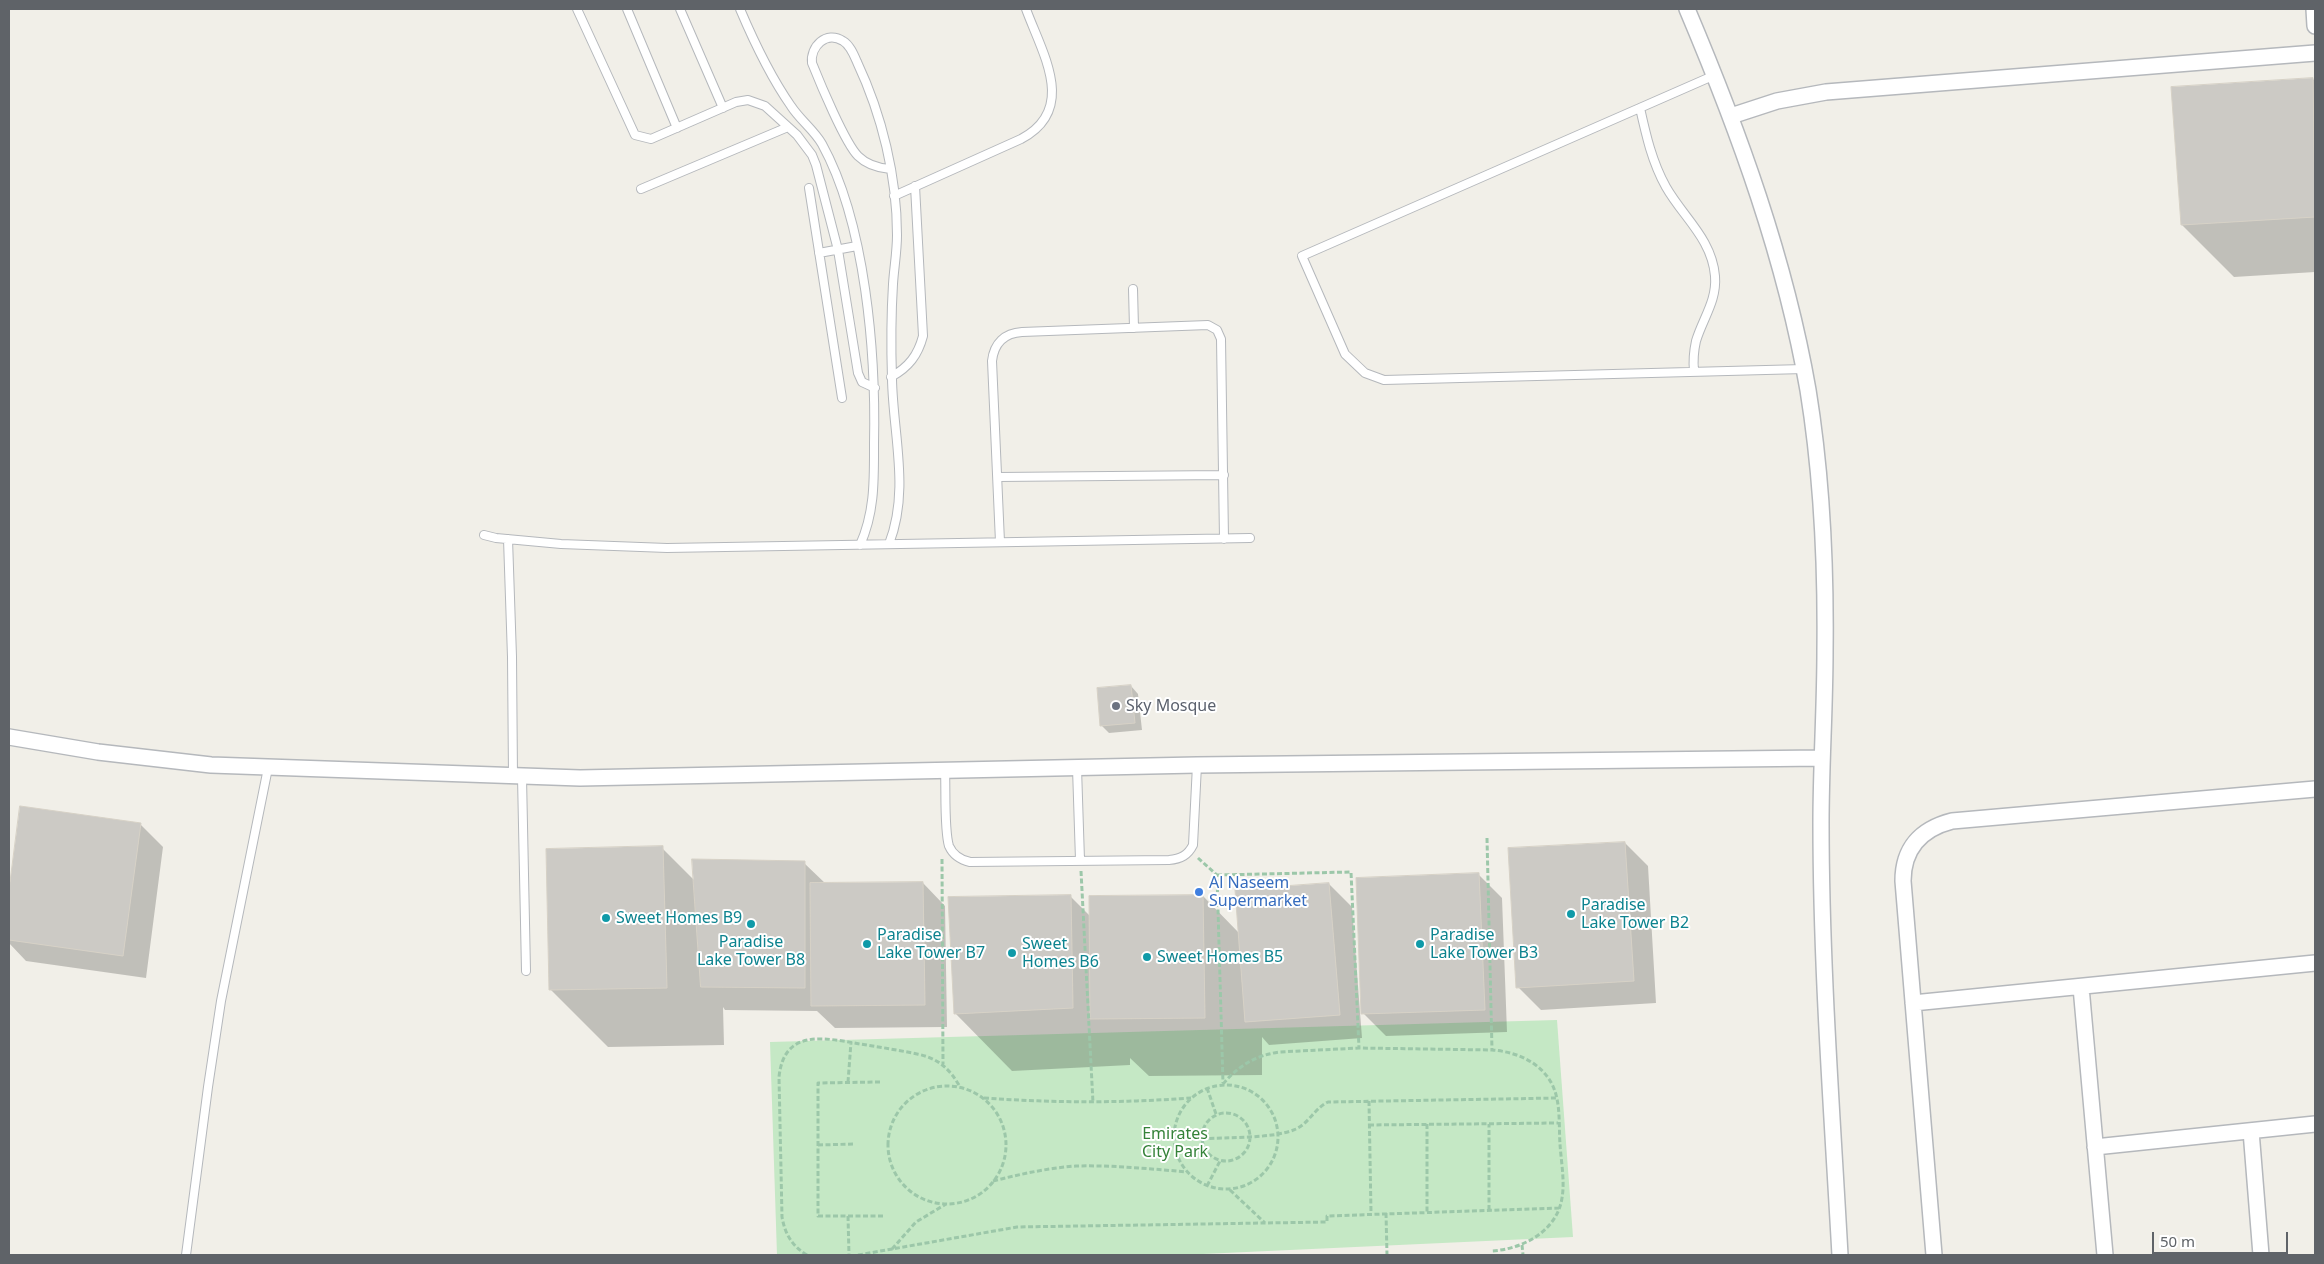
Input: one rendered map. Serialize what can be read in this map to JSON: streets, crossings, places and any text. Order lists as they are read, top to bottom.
{
  "parks": ["Emirates City Park"],
  "places": [
    "Sky Mosque",
    "Al Naseem Supermarket",
    "Paradise Lake Tower B2",
    "Sweet Homes B9",
    "Paradise Lake Tower B8",
    "Paradise Lake Tower B7",
    "Paradise Lake Tower B3",
    "Sweet Homes B6",
    "Sweet Homes B5"
  ],
  "scale_bar": "50 m"
}
